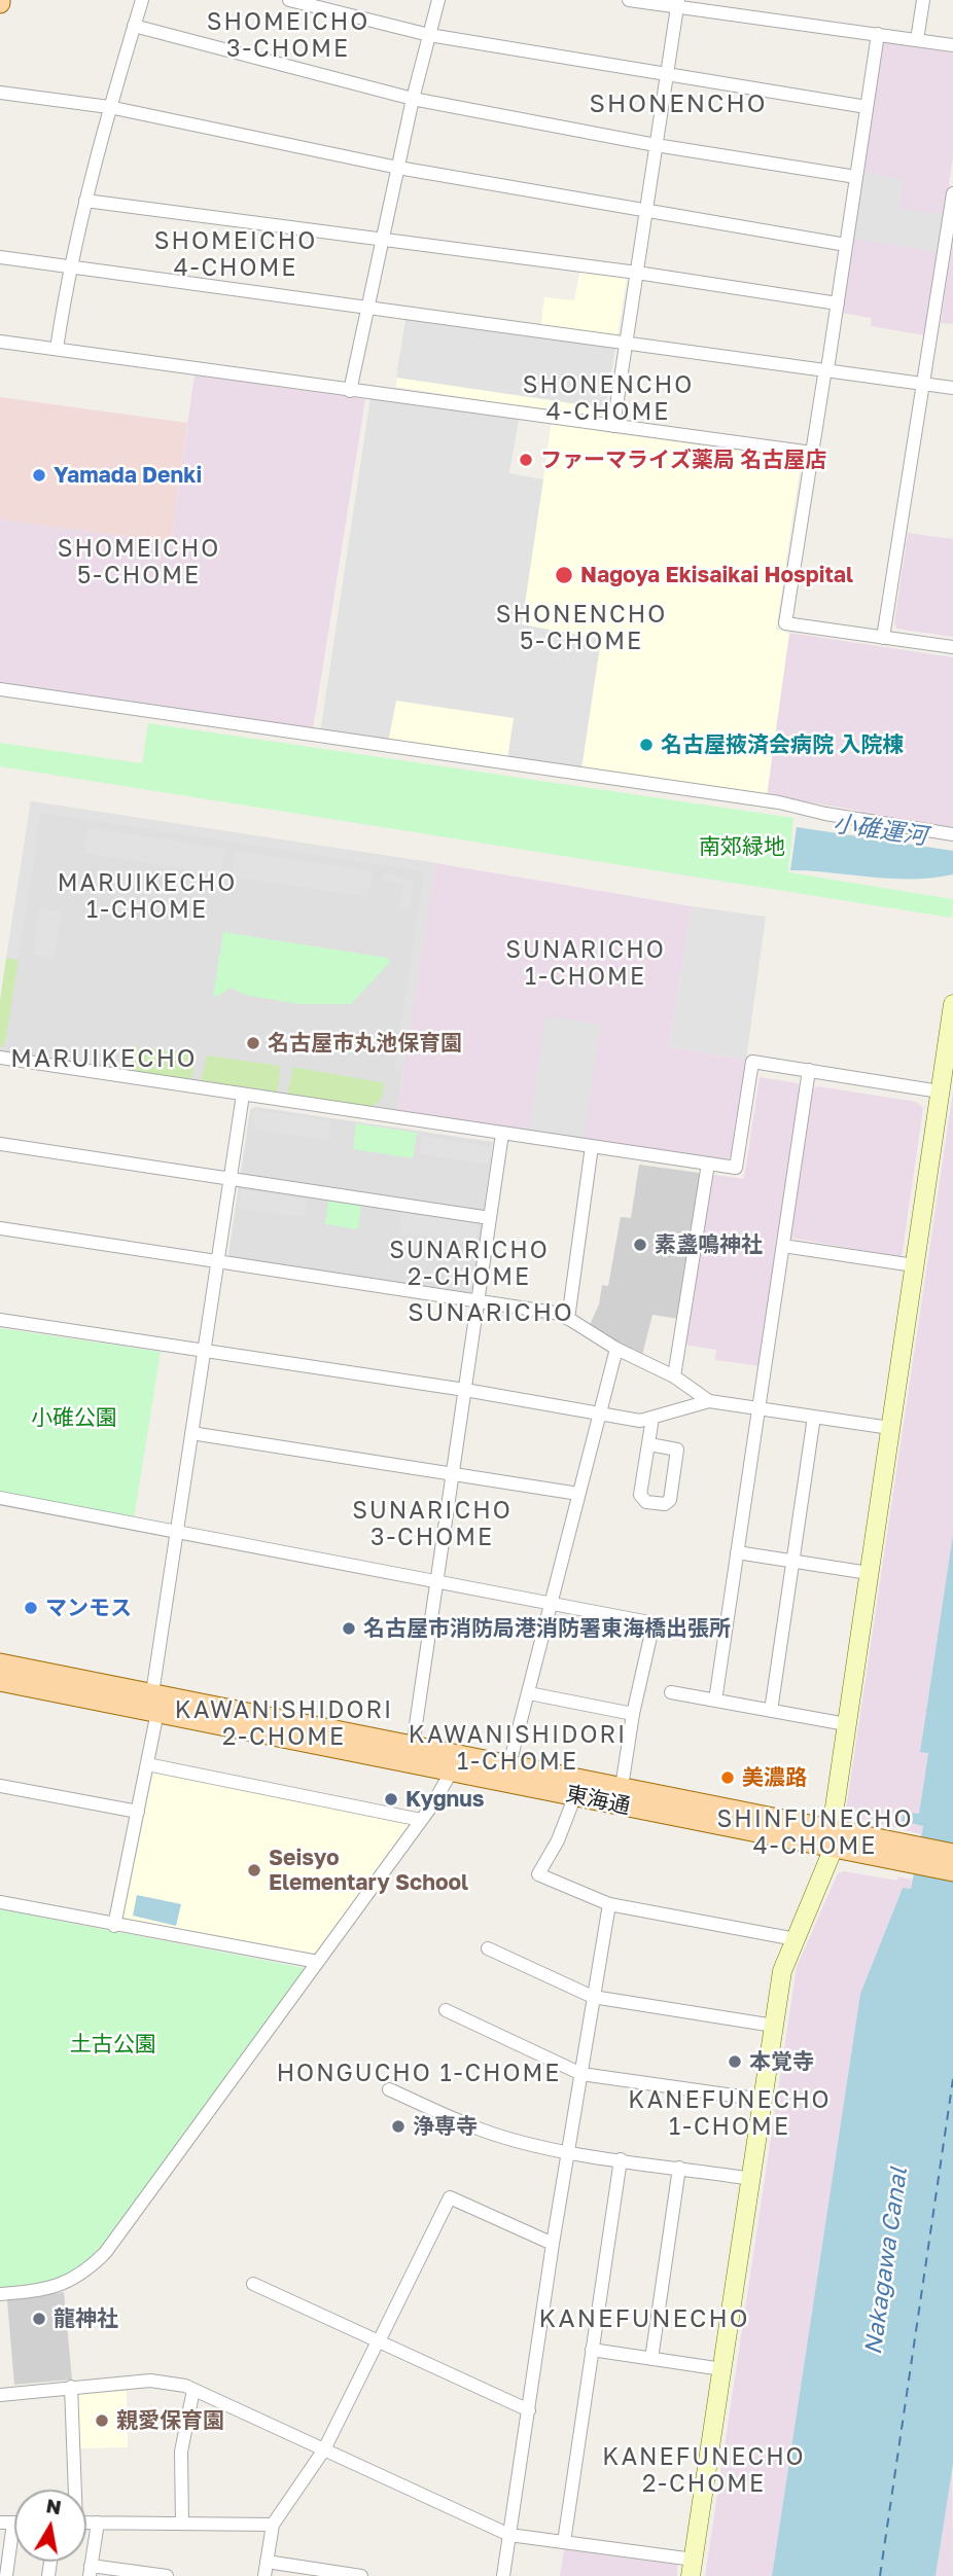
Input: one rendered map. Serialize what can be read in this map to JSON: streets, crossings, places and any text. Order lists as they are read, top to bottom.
{
  "streets": {
    "main road": ["東海通"]
  },
  "districts": [
    "SHOMEICHO 3-CHOME",
    "SHONENCHO",
    "SHOMEICHO 4-CHOME",
    "SHONENCHO 4-CHOME",
    "SHOMEICHO 5-CHOME",
    "SHONENCHO 5-CHOME",
    "MARUIKECHO 1-CHOME",
    "SUNARICHO 1-CHOME",
    "MARUIKECHO",
    "SUNARICHO 2-CHOME",
    "SUNARICHO",
    "SUNARICHO 3-CHOME",
    "KAWANISHIDORI 2-CHOME",
    "KAWANISHIDORI 1-CHOME",
    "SHINFUNECHO 4-CHOME",
    "HONGUCHO 1-CHOME",
    "KANEFUNECHO 1-CHOME",
    "KANEFUNECHO",
    "KANEFUNECHO 2-CHOME"
  ],
  "water": ["小碓運河", "Nakagawa Canal"],
  "parks": ["南郊緑地", "小碓公園", "土古公園"],
  "places": [
    "ファーマライズ薬局 名古屋店",
    "Yamada Denki",
    "Nagoya Ekisaikai Hospital",
    "名古屋掖済会病院 入院棟",
    "名古屋市丸池保育園",
    "素盞鳴神社",
    "マンモス",
    "名古屋市消防局港消防署東海橋出張所",
    "美濃路",
    "Kygnus",
    "Seisyo Elementary School",
    "本覚寺",
    "浄専寺",
    "龍神社",
    "親愛保育園"
  ],
  "north": "top"
}
